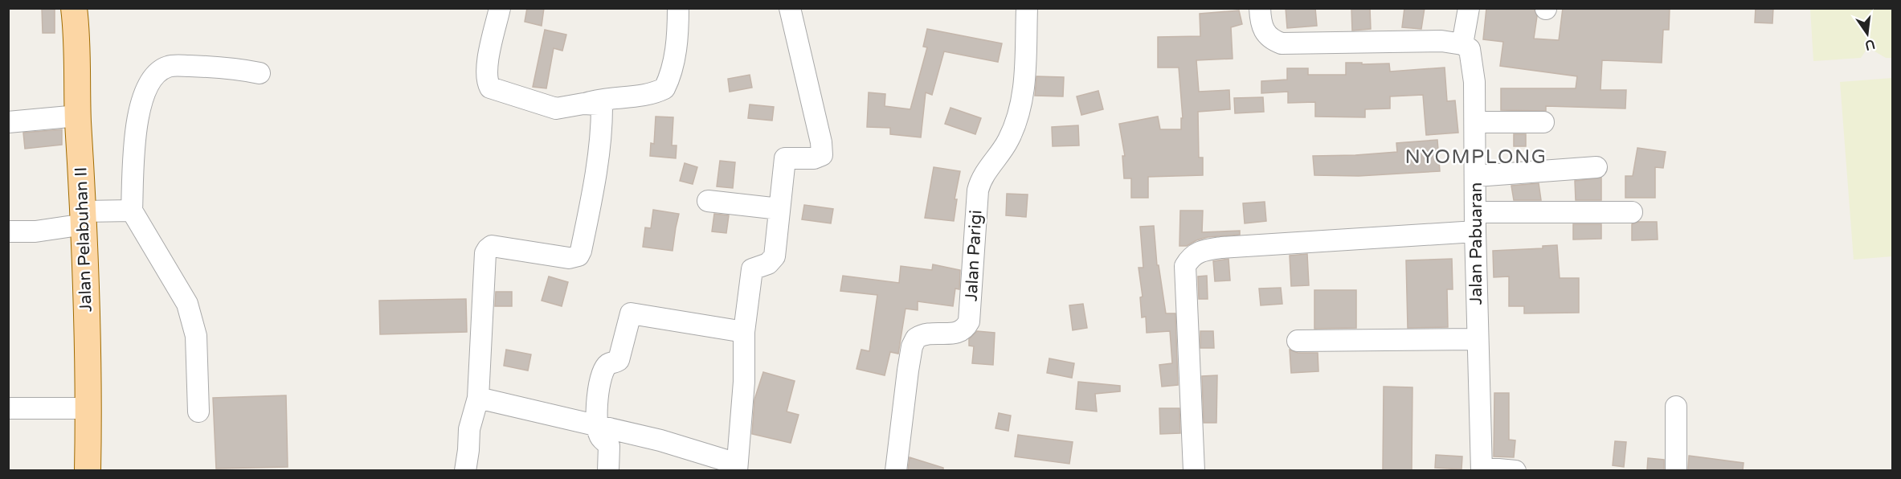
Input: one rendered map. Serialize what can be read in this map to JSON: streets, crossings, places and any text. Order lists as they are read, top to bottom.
{
  "streets": {
    "main road": ["Jalan Pelabuhan II"],
    "street": ["Jalan Pabuaran", "Jalan Parigi"]
  },
  "districts": ["NYOMPLONG"],
  "north": "bottom"
}
